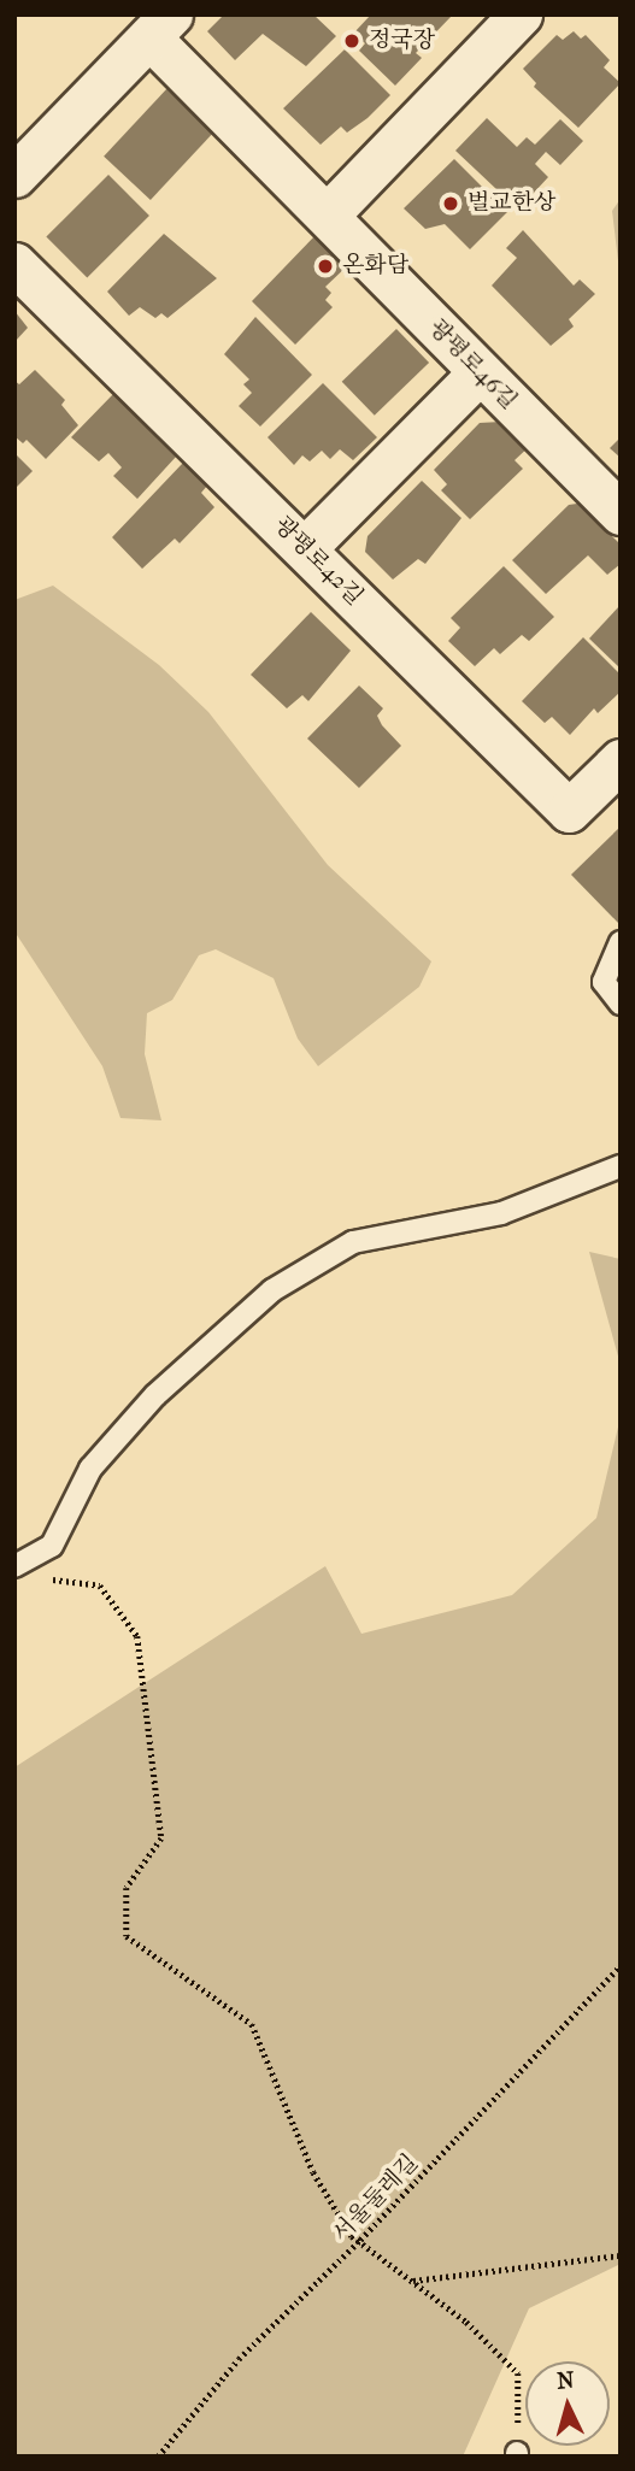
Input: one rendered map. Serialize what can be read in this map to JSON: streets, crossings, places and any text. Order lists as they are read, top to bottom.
{
  "streets": {
    "street": ["광평로46길", "광평로42길"],
    "path": ["서울둘레길"]
  },
  "places": ["정국장", "벌교한상", "온화담"],
  "north": "top"
}
